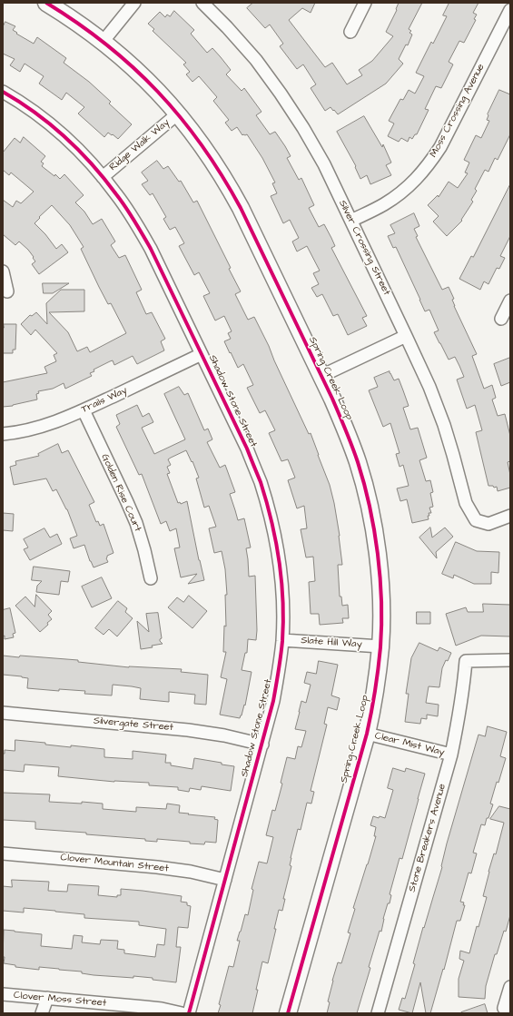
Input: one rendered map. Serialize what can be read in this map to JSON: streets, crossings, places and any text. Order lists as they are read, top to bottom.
{
  "streets": {
    "street": [
      "Moss Crossing Avenue",
      "Ridge Walk Way",
      "Silver Crossing Street",
      "Spring Creek Loop",
      "Trails Way",
      "Shadow Stone Street",
      "Golden Rise Court",
      "Slate Hill Way",
      "Silvergate Street",
      "Clear Mist Way",
      "Stone Breakers Avenue",
      "Clover Mountain Street",
      "Clover Moss Street"
    ]
  },
  "crossings": [
    ["Moss Crossing Avenue", "Silver Crossing Street"],
    ["Ridge Walk Way", "Spring Creek Loop"],
    ["Ridge Walk Way", "Shadow Stone Street"],
    ["Spring Creek Loop", "Slate Hill Way"],
    ["Spring Creek Loop", "Clear Mist Way"],
    ["Trails Way", "Shadow Stone Street"],
    ["Trails Way", "Golden Rise Court"],
    ["Shadow Stone Street", "Slate Hill Way"],
    ["Shadow Stone Street", "Silvergate Street"],
    ["Shadow Stone Street", "Clover Mountain Street"],
    ["Clear Mist Way", "Stone Breakers Avenue"]
  ]
}
